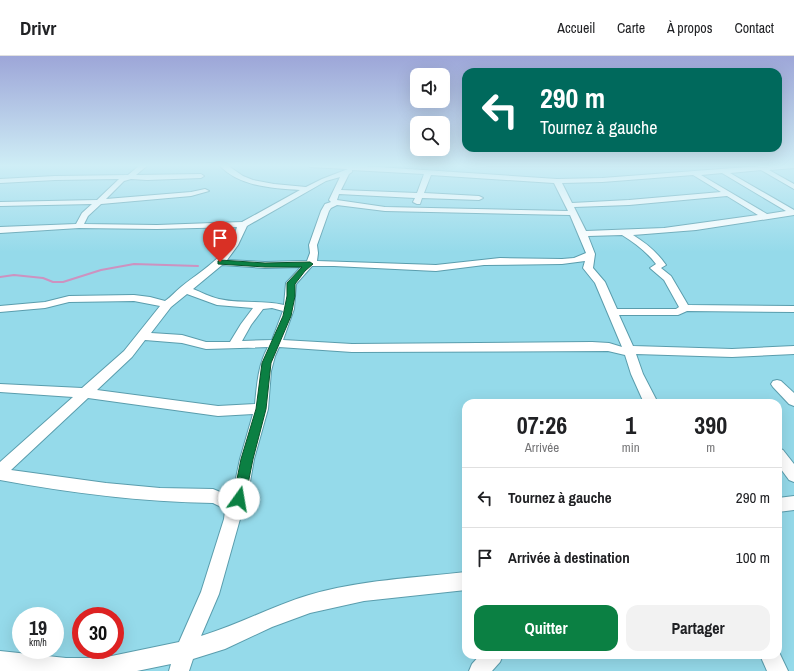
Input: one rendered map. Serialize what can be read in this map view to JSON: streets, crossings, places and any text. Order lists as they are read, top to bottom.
{
  "page": {
    "header": "Drivr",
    "nav": [
      "Accueil",
      "Carte",
      "À propos",
      "Contact"
    ],
    "turn": ["290 m", "Tournez à gauche"],
    "eta": [
      "07:26",
      "Arrivée",
      "1",
      "min",
      "390",
      "m"
    ],
    "list": [
      {
        "name": "Tournez à gauche",
        "value": "290 m"
      },
      {
        "name": "Arrivée à destination",
        "value": "100 m"
      }
    ],
    "buttons": ["Quitter", "Partager"],
    "speed": "19 km/h",
    "limit": "30"
  }
}
